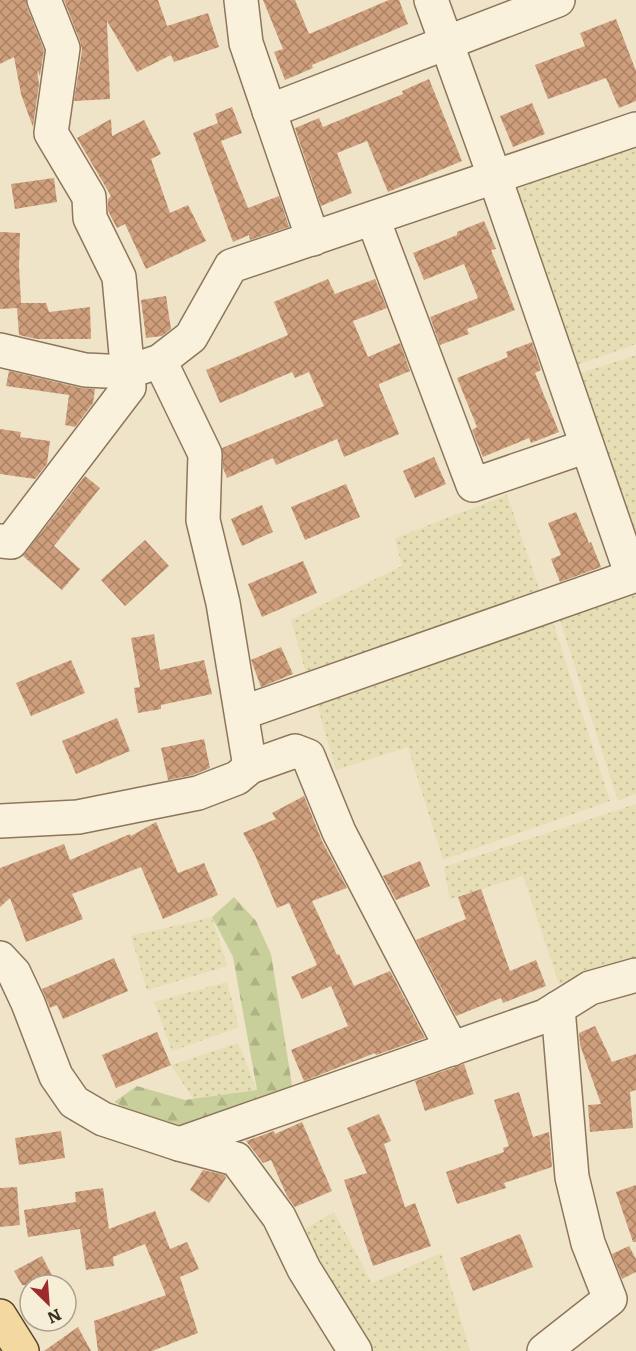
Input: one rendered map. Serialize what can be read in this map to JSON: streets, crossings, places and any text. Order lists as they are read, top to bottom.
{
  "north": "bottom right"
}
